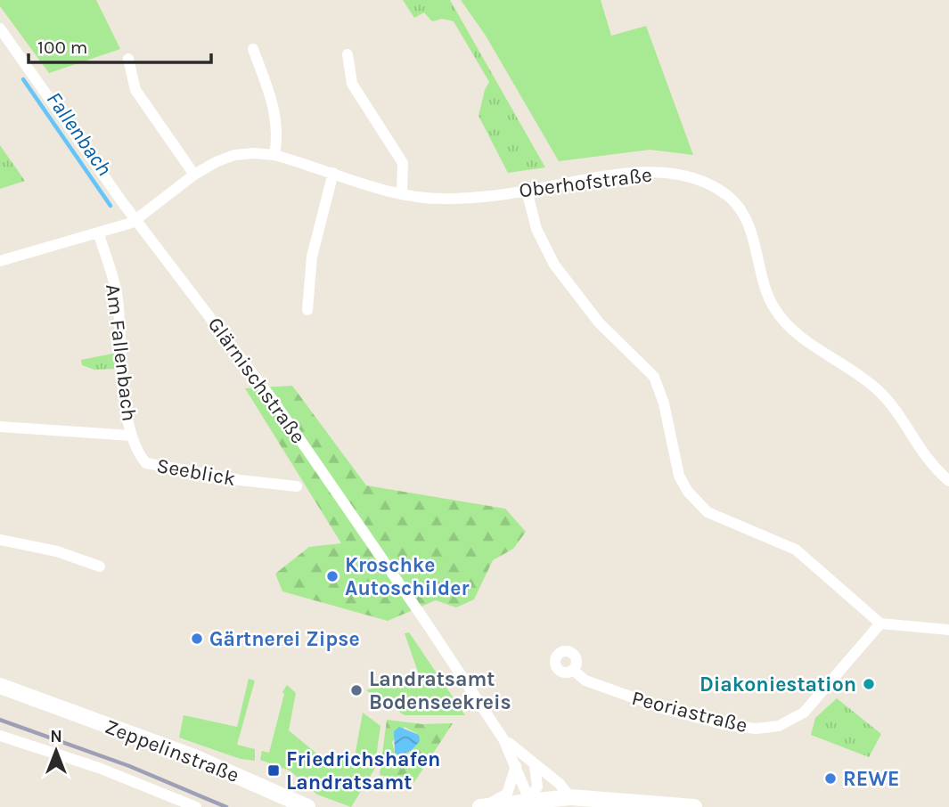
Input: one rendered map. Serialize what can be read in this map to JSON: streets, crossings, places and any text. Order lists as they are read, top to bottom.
{
  "streets": {
    "main road": ["Zeppelinstraße"],
    "street": [
      "Oberhofstraße",
      "Am Fallenbach",
      "Glärnischstraße",
      "Seeblick",
      "Peoriastraße"
    ]
  },
  "crossings": [
    ["Oberhofstraße", "Am Fallenbach"],
    ["Oberhofstraße", "Glärnischstraße"],
    ["Am Fallenbach", "Seeblick"]
  ],
  "water": ["Fallenbach"],
  "places": {
    "other": [
      "Kroschke Autoschilder",
      "Gärtnerei Zipse",
      "Diakoniestation",
      "Landratsamt Bodenseekreis",
      "REWE"
    ],
    "transit": ["Friedrichshafen Landratsamt"]
  },
  "scale_bar": "100 m",
  "north": "top"
}
